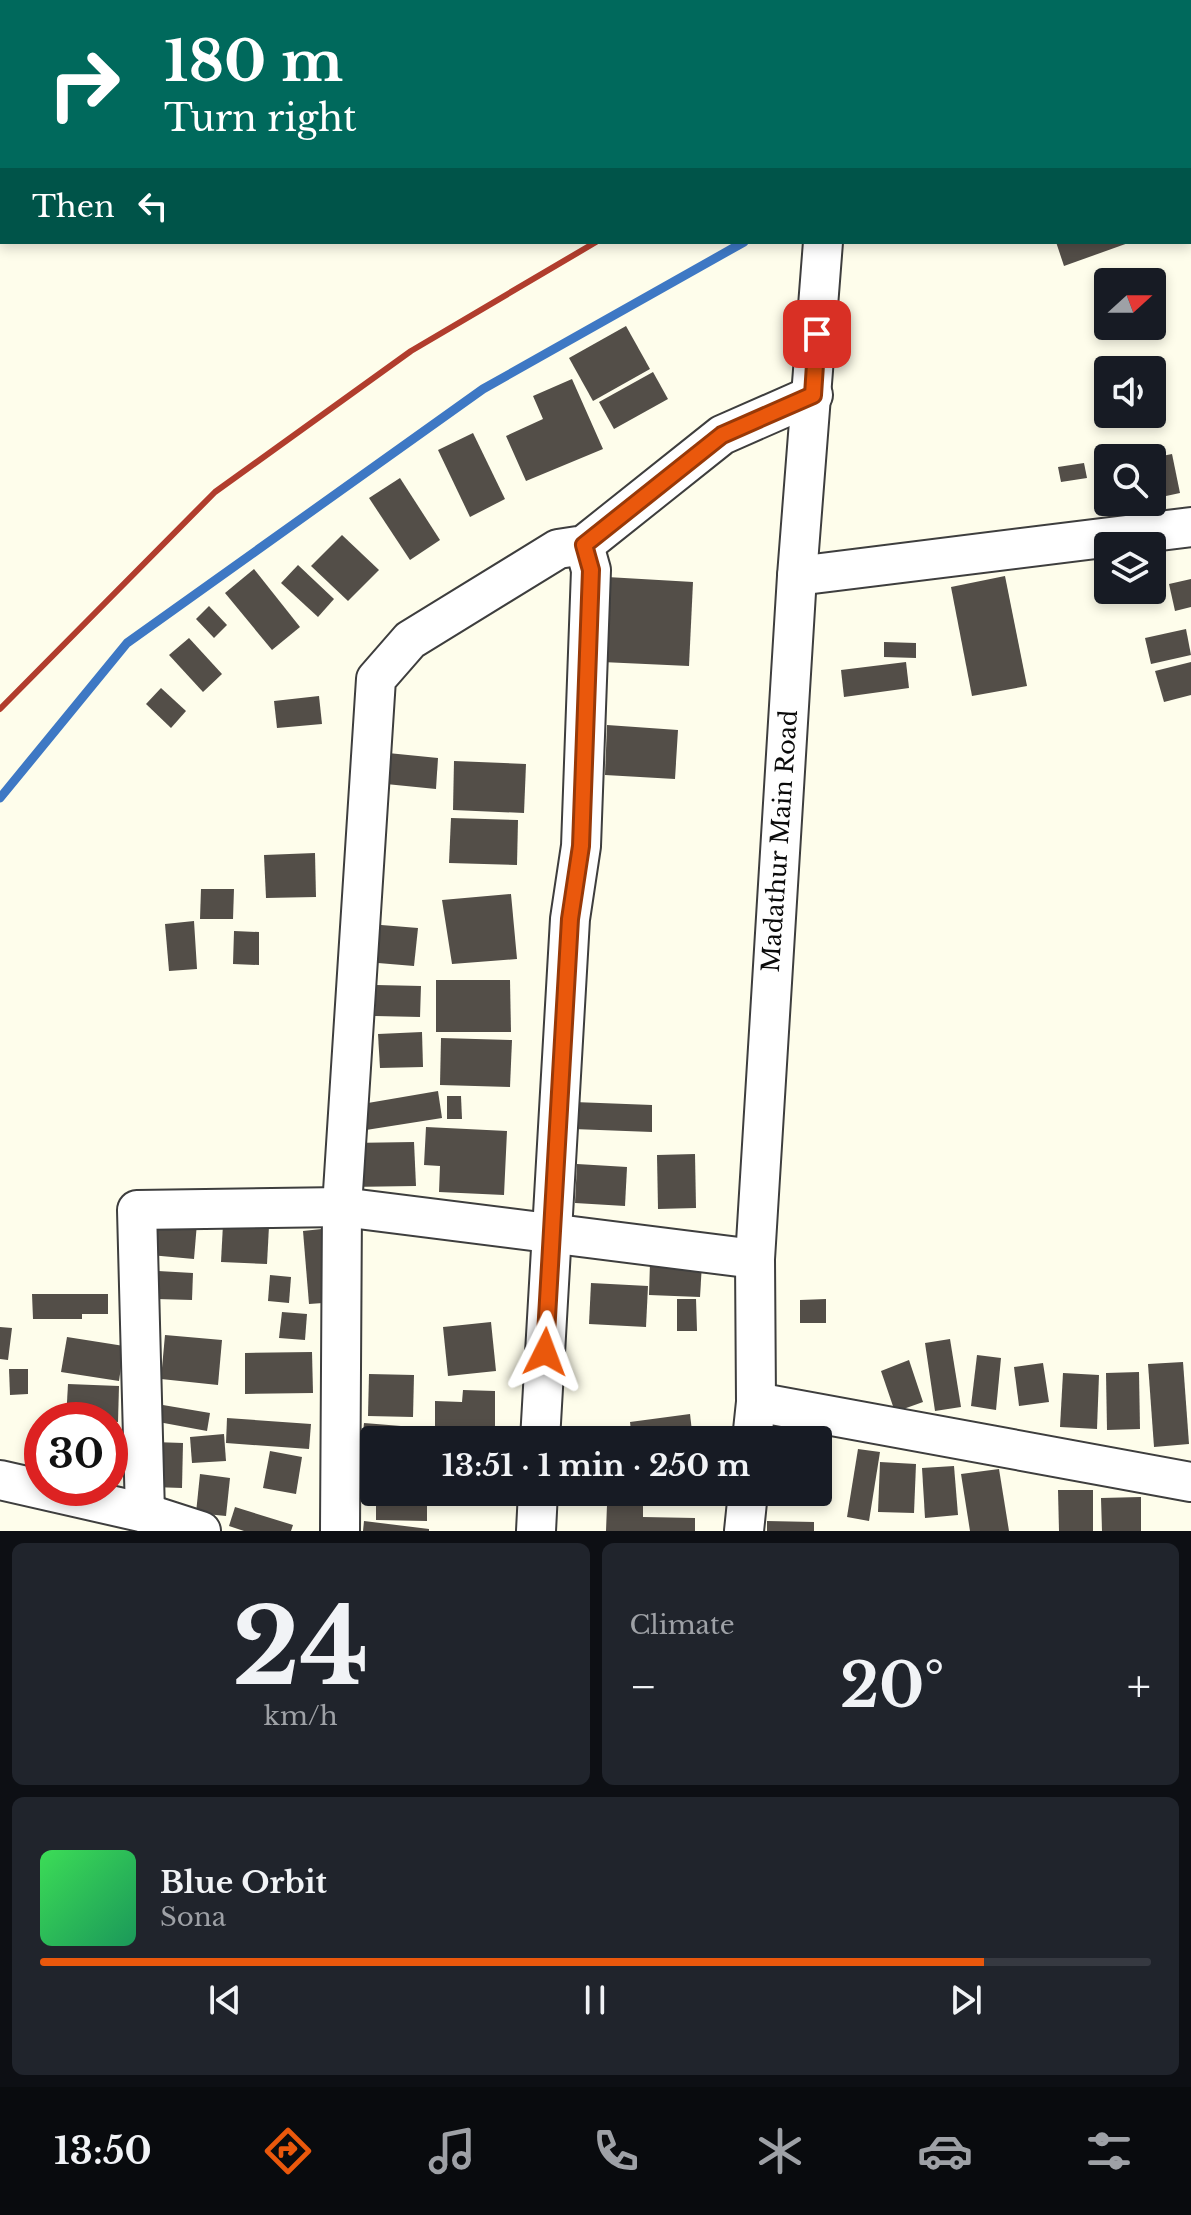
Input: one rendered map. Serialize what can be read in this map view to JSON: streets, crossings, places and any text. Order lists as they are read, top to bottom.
{
  "streets": {
    "street": ["Madathur Main Road"]
  },
  "north": "right",
  "page": {
    "turn": ["180 m", "Turn right"],
    "then": "Then",
    "limit": "30",
    "trip": "13:51 · 1 min · 250 m",
    "tile": [
      ["24", "km/h"],
      "Climate"
    ],
    "heat": ["−", "20°", "+"],
    "song": ["Blue Orbit", "Sona"],
    "tabs": "13:50"
  }
}
